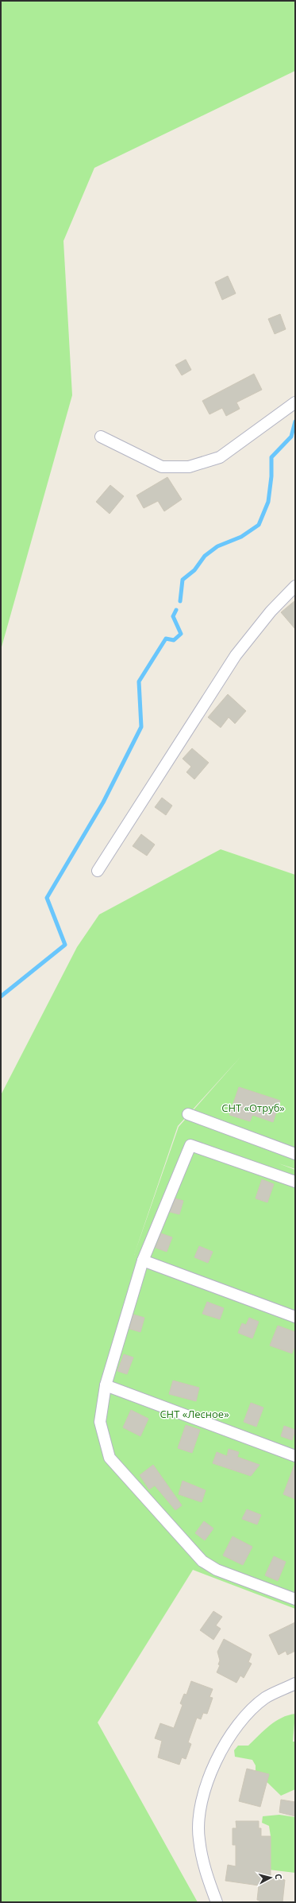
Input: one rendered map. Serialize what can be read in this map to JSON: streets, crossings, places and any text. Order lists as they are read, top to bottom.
{
  "parks": ["СНТ «Отруб»", "СНТ «Лесное»"],
  "north": "right"
}
